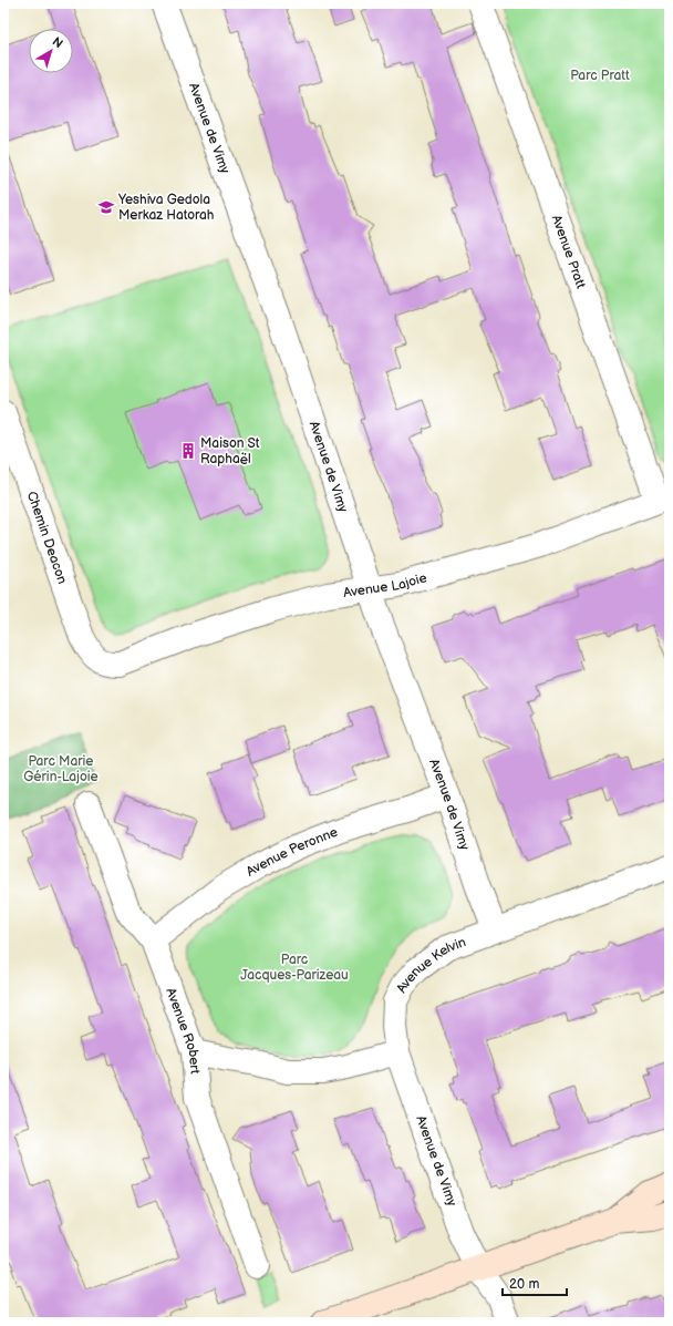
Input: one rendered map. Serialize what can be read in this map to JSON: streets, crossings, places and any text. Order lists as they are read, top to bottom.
{
  "streets": {
    "street": [
      "Avenue de Vimy",
      "Avenue Pratt",
      "Chemin Deacon",
      "Avenue Lajoie",
      "Avenue Peronne",
      "Avenue Kelvin",
      "Avenue Robert"
    ]
  },
  "crossings": [
    ["Avenue de Vimy", "Avenue Lajoie"],
    ["Avenue de Vimy", "Avenue Peronne"],
    ["Avenue de Vimy", "Avenue Kelvin"],
    ["Avenue Pratt", "Avenue Lajoie"],
    ["Chemin Deacon", "Avenue Lajoie"],
    ["Avenue Peronne", "Avenue Robert"]
  ],
  "parks": ["Parc Pratt", "Parc Marie Gérin-Lajoie", "Parc Jacques-Parizeau"],
  "places": {
    "school or university": ["Yeshiva Gedola Merkaz Hatorah"],
    "building": ["Maison St Raphaël"]
  },
  "scale_bar": "20 m",
  "north": "top right"
}
